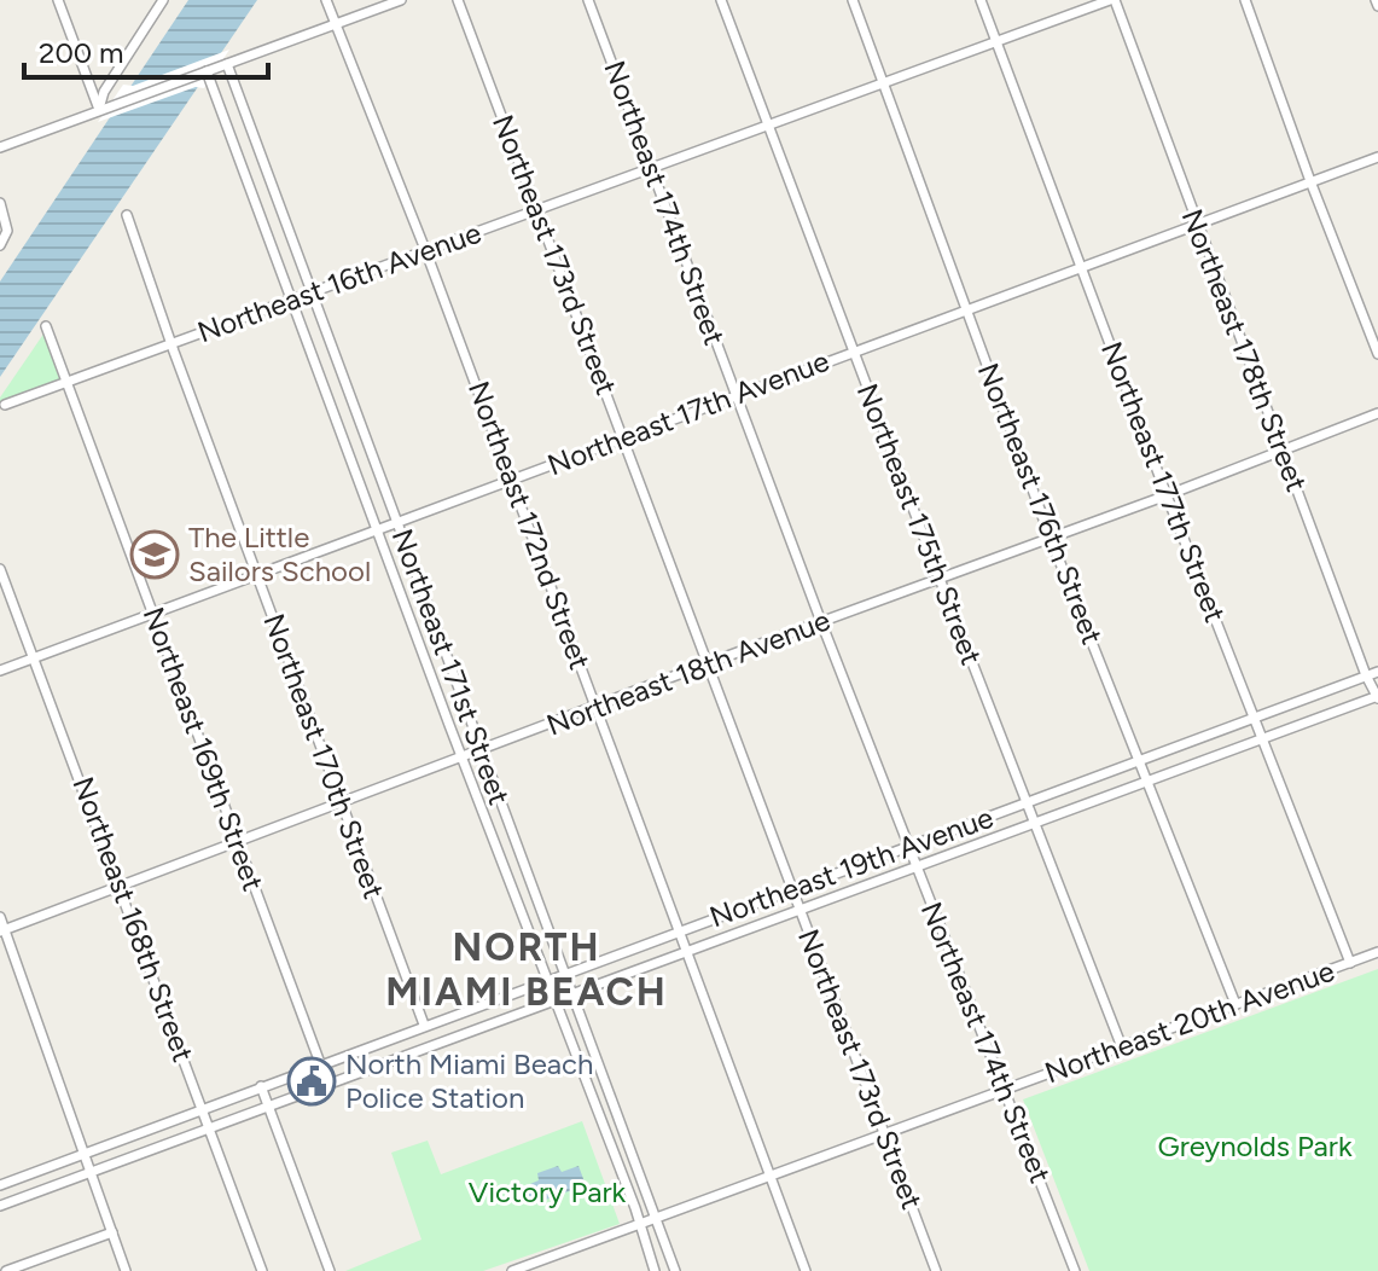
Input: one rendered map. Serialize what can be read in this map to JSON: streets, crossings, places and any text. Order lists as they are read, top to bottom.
{
  "streets": {
    "street": [
      "Northeast 174th Street",
      "Northeast 173rd Street",
      "Northeast 16th Avenue",
      "Northeast 178th Street",
      "Northeast 17th Avenue",
      "Northeast 177th Street",
      "Northeast 176th Street",
      "Northeast 175th Street",
      "Northeast 172nd Street",
      "Northeast 171st Street",
      "Northeast 18th Avenue",
      "Northeast 169th Street",
      "Northeast 170th Street",
      "Northeast 19th Avenue",
      "Northeast 168th Street",
      "Northeast 20th Avenue"
    ]
  },
  "crossings": [
    ["Northeast 174th Street", "Northeast 16th Avenue"],
    ["Northeast 174th Street", "Northeast 17th Avenue"],
    ["Northeast 174th Street", "Northeast 18th Avenue"],
    ["Northeast 174th Street", "Northeast 19th Avenue"],
    ["Northeast 174th Street", "Northeast 20th Avenue"],
    ["Northeast 173rd Street", "Northeast 16th Avenue"],
    ["Northeast 173rd Street", "Northeast 17th Avenue"],
    ["Northeast 173rd Street", "Northeast 18th Avenue"],
    ["Northeast 173rd Street", "Northeast 19th Avenue"],
    ["Northeast 173rd Street", "Northeast 20th Avenue"],
    ["Northeast 16th Avenue", "Northeast 178th Street"],
    ["Northeast 16th Avenue", "Northeast 177th Street"],
    ["Northeast 16th Avenue", "Northeast 176th Street"],
    ["Northeast 16th Avenue", "Northeast 175th Street"],
    ["Northeast 16th Avenue", "Northeast 172nd Street"],
    ["Northeast 16th Avenue", "Northeast 171st Street"],
    ["Northeast 16th Avenue", "Northeast 169th Street"],
    ["Northeast 16th Avenue", "Northeast 170th Street"],
    ["Northeast 178th Street", "Northeast 17th Avenue"],
    ["Northeast 178th Street", "Northeast 18th Avenue"],
    ["Northeast 178th Street", "Northeast 19th Avenue"],
    ["Northeast 17th Avenue", "Northeast 177th Street"],
    ["Northeast 17th Avenue", "Northeast 176th Street"],
    ["Northeast 17th Avenue", "Northeast 175th Street"],
    ["Northeast 17th Avenue", "Northeast 172nd Street"],
    ["Northeast 17th Avenue", "Northeast 171st Street"],
    ["Northeast 17th Avenue", "Northeast 169th Street"],
    ["Northeast 17th Avenue", "Northeast 170th Street"],
    ["Northeast 17th Avenue", "Northeast 168th Street"],
    ["Northeast 177th Street", "Northeast 18th Avenue"],
    ["Northeast 177th Street", "Northeast 19th Avenue"],
    ["Northeast 177th Street", "Northeast 20th Avenue"],
    ["Northeast 176th Street", "Northeast 18th Avenue"],
    ["Northeast 176th Street", "Northeast 19th Avenue"],
    ["Northeast 176th Street", "Northeast 20th Avenue"],
    ["Northeast 175th Street", "Northeast 18th Avenue"],
    ["Northeast 175th Street", "Northeast 19th Avenue"],
    ["Northeast 175th Street", "Northeast 20th Avenue"],
    ["Northeast 172nd Street", "Northeast 18th Avenue"],
    ["Northeast 172nd Street", "Northeast 19th Avenue"],
    ["Northeast 172nd Street", "Northeast 20th Avenue"],
    ["Northeast 171st Street", "Northeast 18th Avenue"],
    ["Northeast 171st Street", "Northeast 19th Avenue"],
    ["Northeast 171st Street", "Northeast 20th Avenue"],
    ["Northeast 18th Avenue", "Northeast 169th Street"],
    ["Northeast 18th Avenue", "Northeast 170th Street"],
    ["Northeast 18th Avenue", "Northeast 168th Street"],
    ["Northeast 169th Street", "Northeast 19th Avenue"],
    ["Northeast 170th Street", "Northeast 19th Avenue"],
    ["Northeast 19th Avenue", "Northeast 168th Street"]
  ],
  "districts": ["NORTH MIAMI BEACH"],
  "parks": ["Greynolds Park", "Victory Park"],
  "places": {
    "school or university": ["The Little Sailors School"],
    "public building": ["North Miami Beach Police Station"]
  },
  "scale_bar": "200 m"
}
